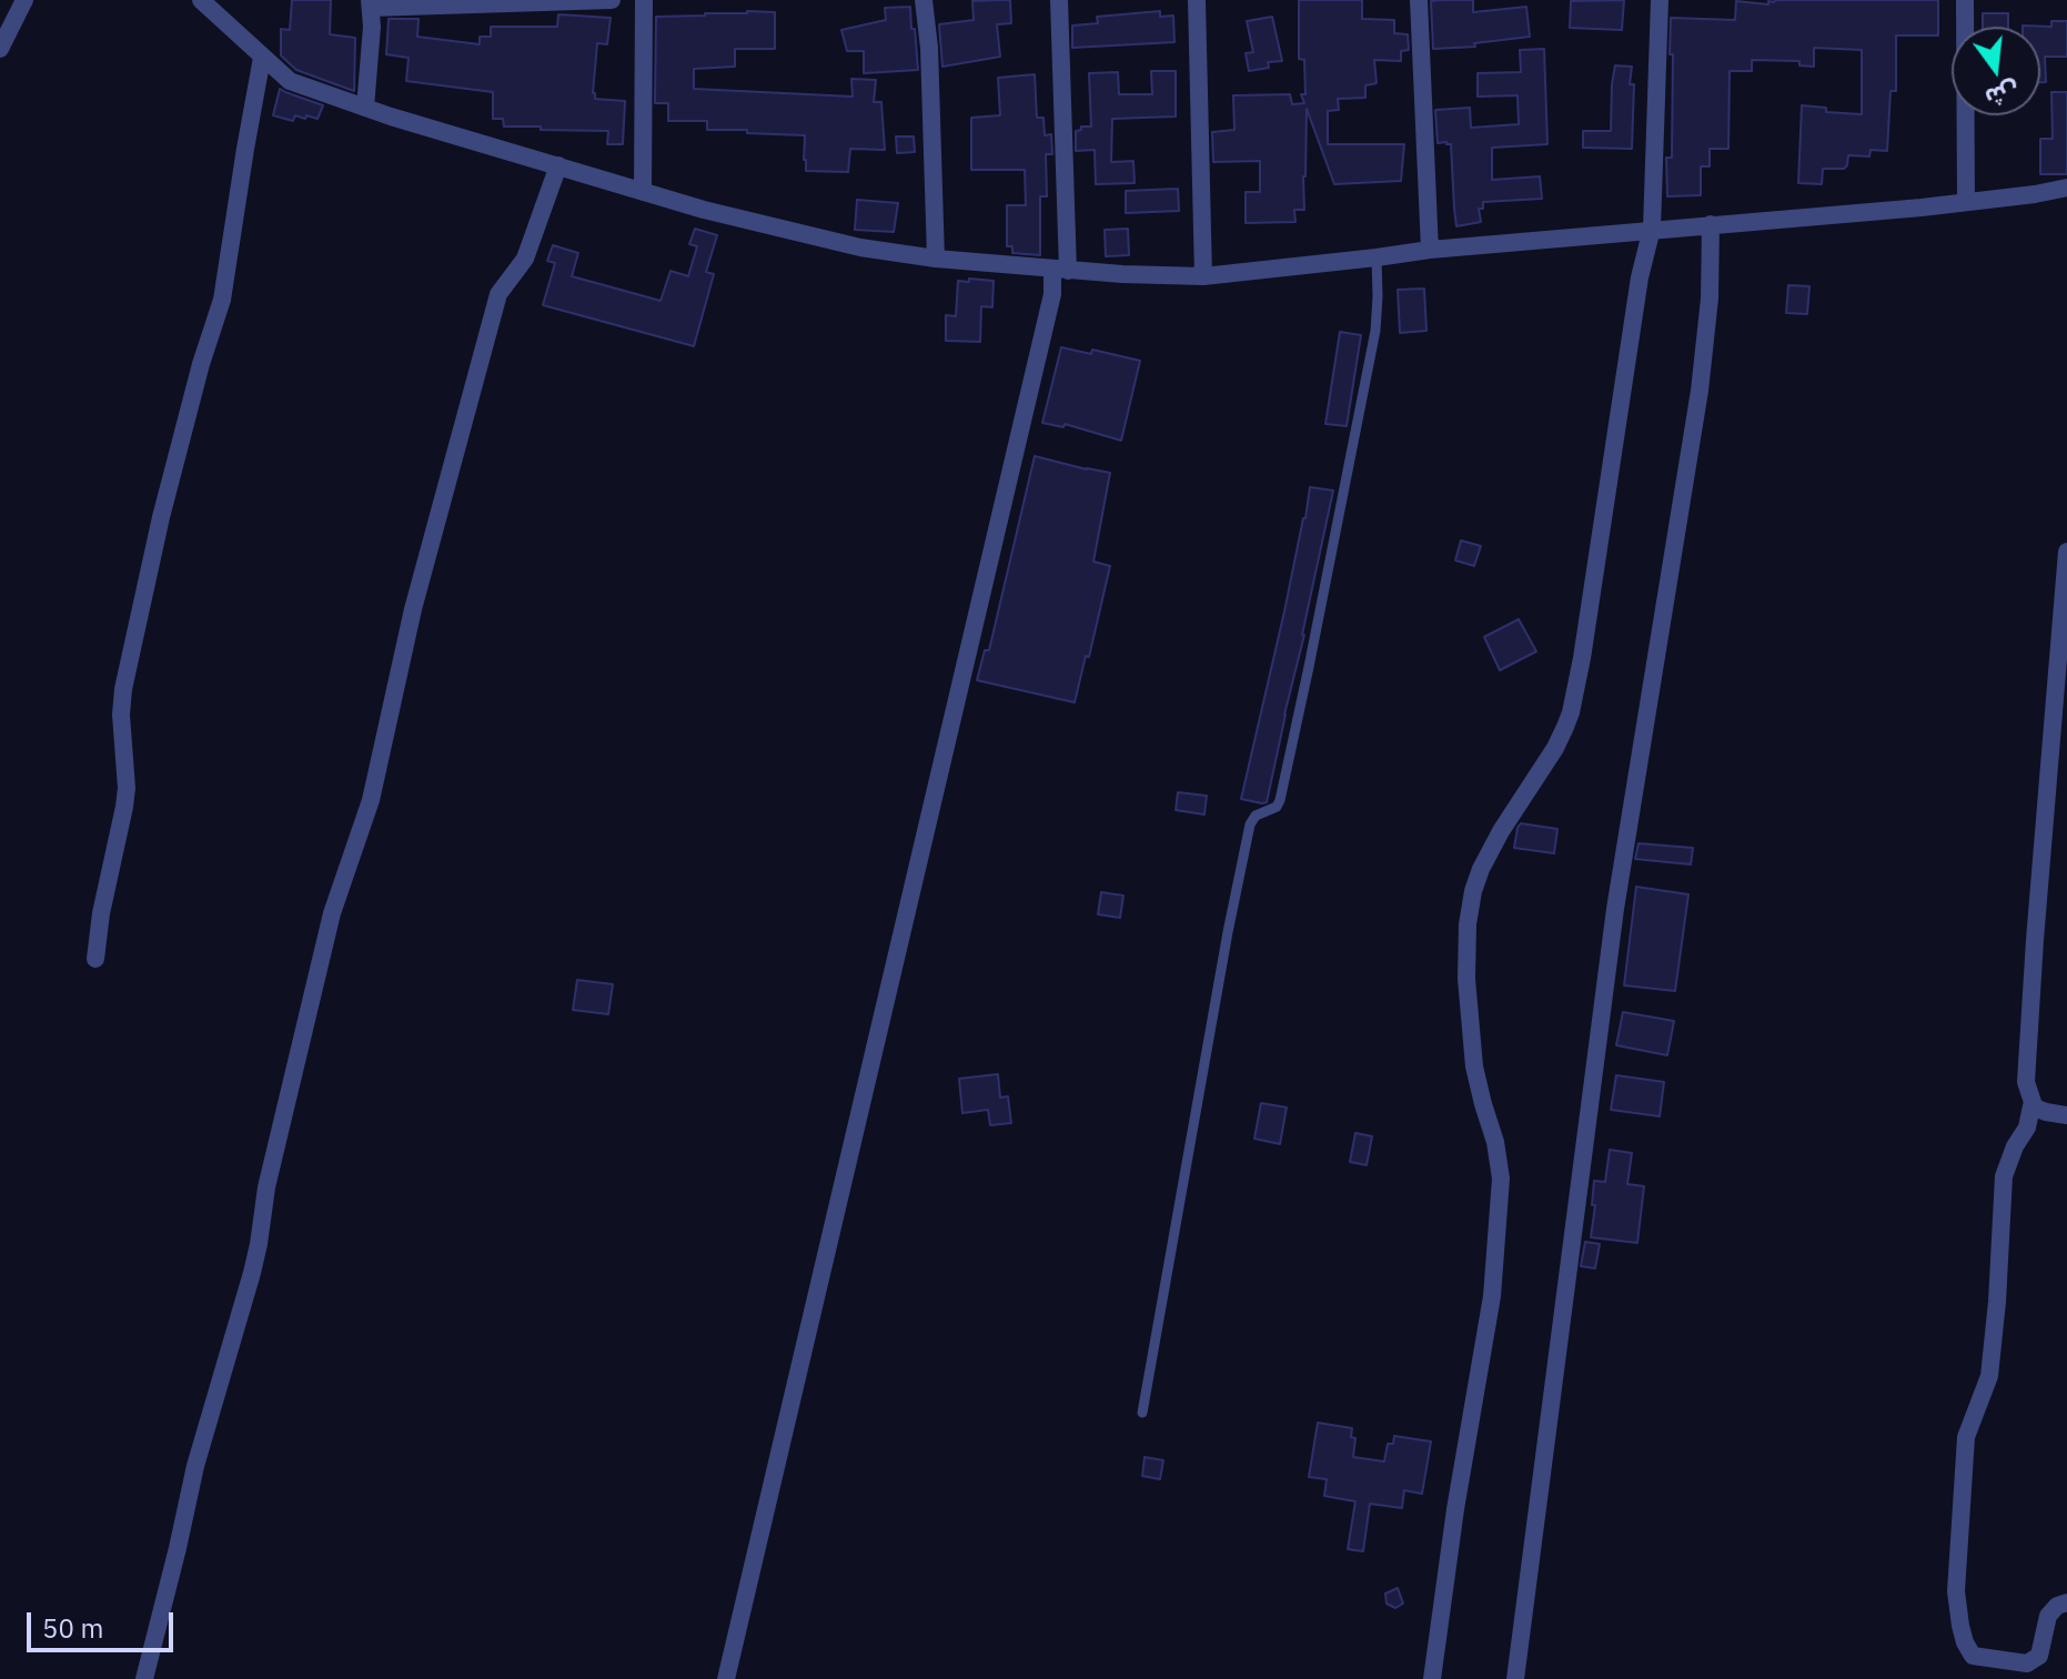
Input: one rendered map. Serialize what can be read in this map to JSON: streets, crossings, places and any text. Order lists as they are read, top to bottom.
{
  "scale_bar": "50 m",
  "north": "bottom"
}
